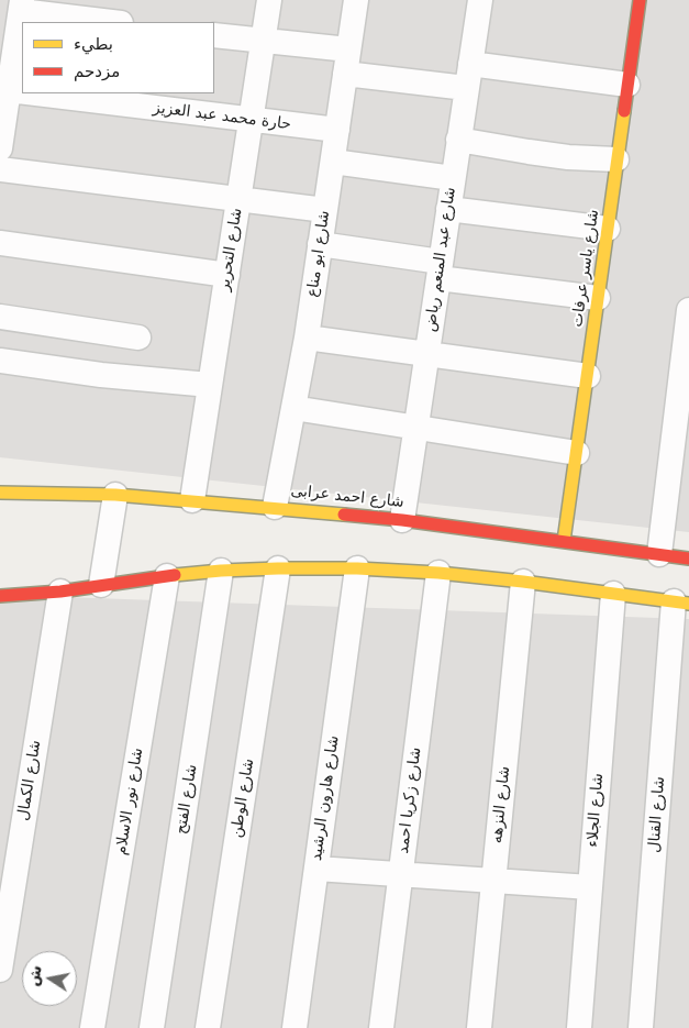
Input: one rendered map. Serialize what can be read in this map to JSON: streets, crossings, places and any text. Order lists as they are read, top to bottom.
{
  "streets": {
    "street": [
      "حارة محمد عبد العزيز",
      "شارع التحرير",
      "شارع ابو مناع",
      "شارع عبد المنعم رياض",
      "شارع ياسر عرفات",
      "شارع احمد عرابى",
      "شارع الكمال",
      "شارع الوطن",
      "شارع هارون الرشيد",
      "شارع الفتح",
      "شارع زكريا احمد",
      "شارع نور الاسلام",
      "شارع النزهه",
      "شارع الجلاء",
      "شارع القنال"
    ]
  },
  "crossings": [
    ["حارة محمد عبد العزيز", "شارع التحرير"],
    ["حارة محمد عبد العزيز", "شارع ابو مناع"],
    ["شارع التحرير", "شارع احمد عرابى"],
    ["شارع ابو مناع", "شارع احمد عرابى"],
    ["شارع عبد المنعم رياض", "شارع احمد عرابى"],
    ["شارع ياسر عرفات", "شارع احمد عرابى"]
  ],
  "legend": ["بطيء", "مزدحم"],
  "north": "left"
}
